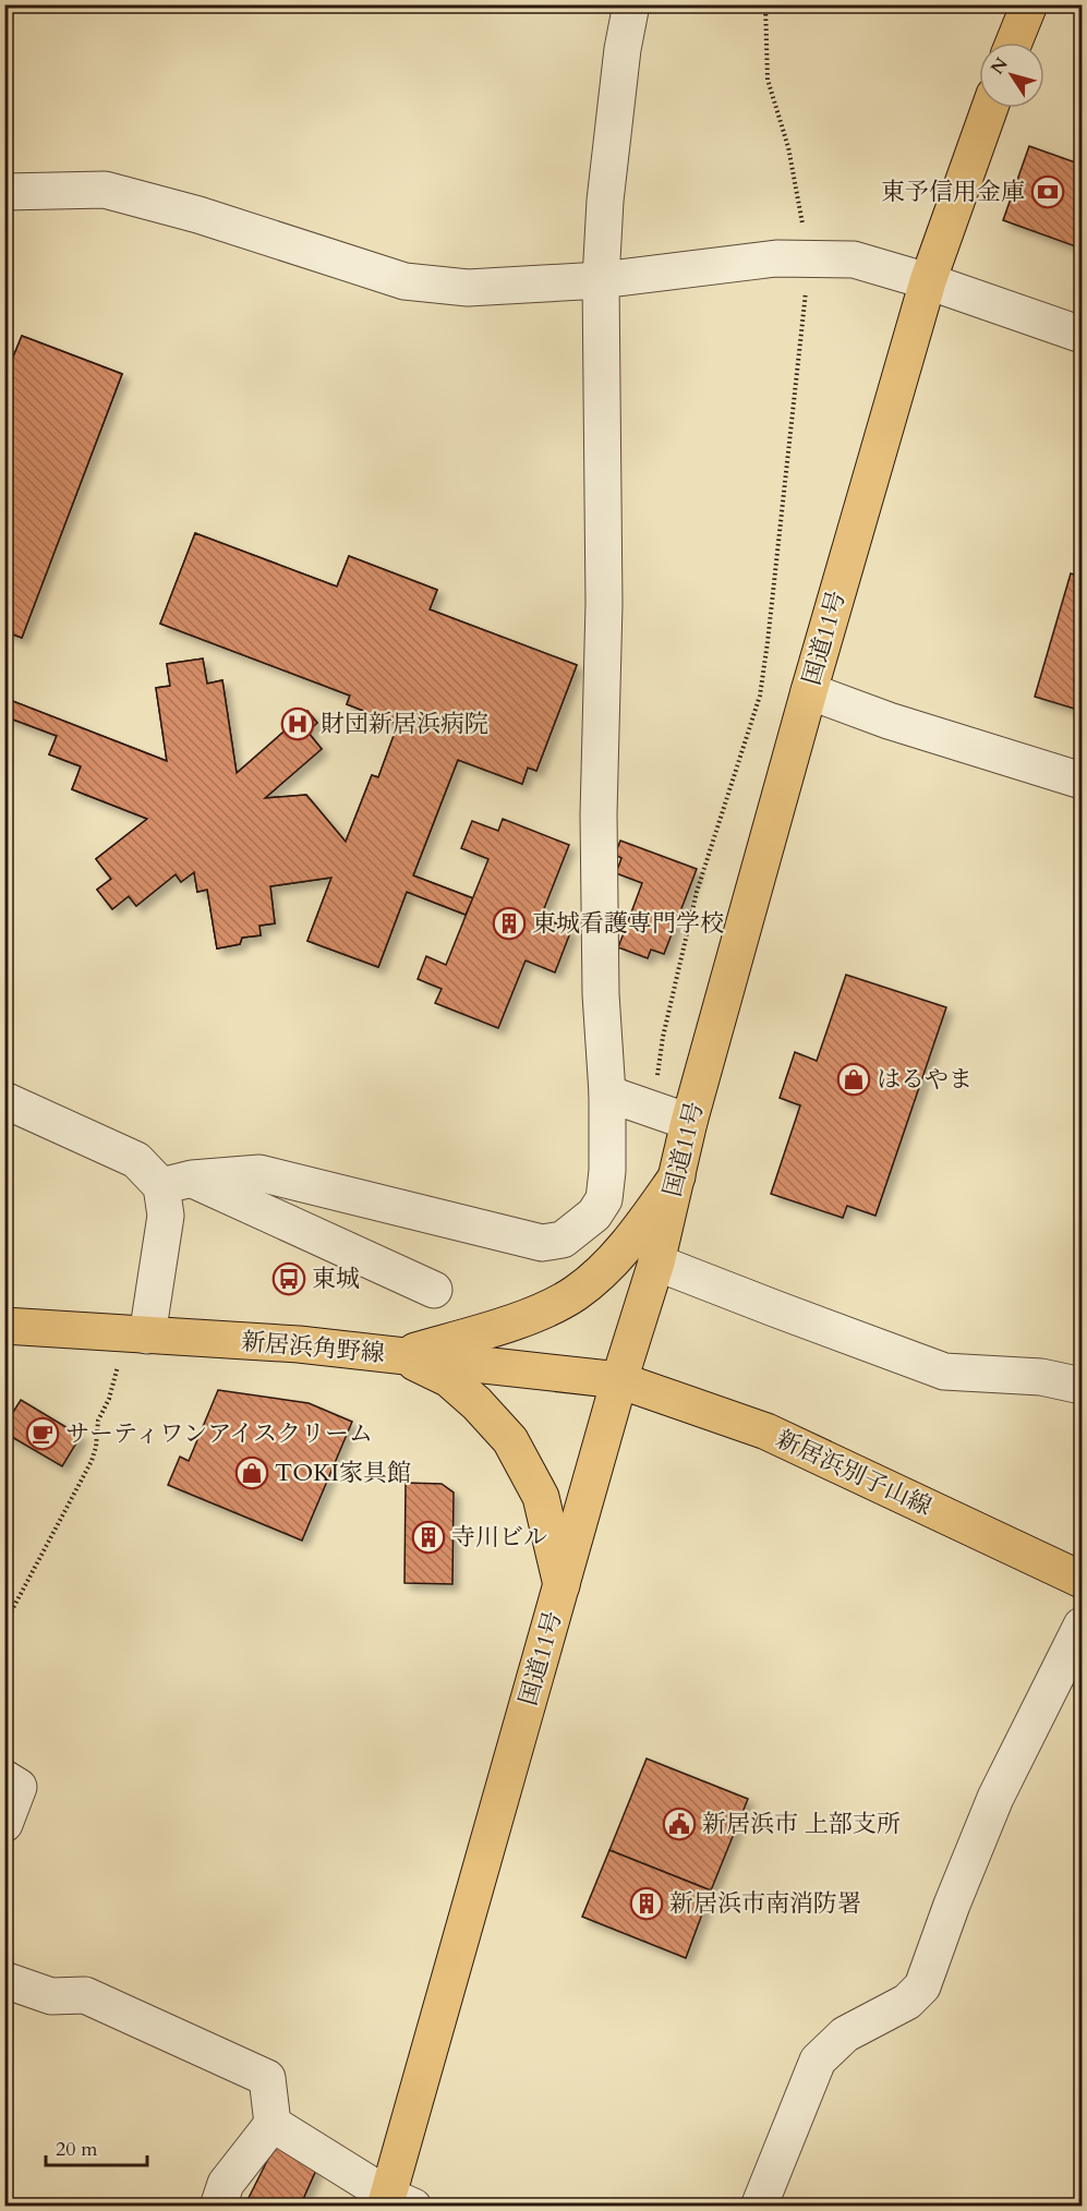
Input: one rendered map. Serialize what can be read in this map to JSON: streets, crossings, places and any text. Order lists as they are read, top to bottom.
{
  "streets": {
    "main road": ["国道11号", "新居浜角野線", "新居浜別子山線"]
  },
  "crossings": [
    ["国道11号", "新居浜角野線"],
    ["国道11号", "新居浜別子山線"],
    ["新居浜角野線", "新居浜別子山線"]
  ],
  "places": {
    "bank": ["東予信用金庫"],
    "hospital": ["財団新居浜病院"],
    "building": ["東城看護専門学校", "寺川ビル", "新居浜市南消防署"],
    "shop": ["はるやま", "TOKI家具館"],
    "bus stop": ["東城"],
    "cafe": ["サーティワンアイスクリーム"],
    "public building": ["新居浜市 上部支所"]
  },
  "scale_bar": "20 m",
  "north": "top left"
}
